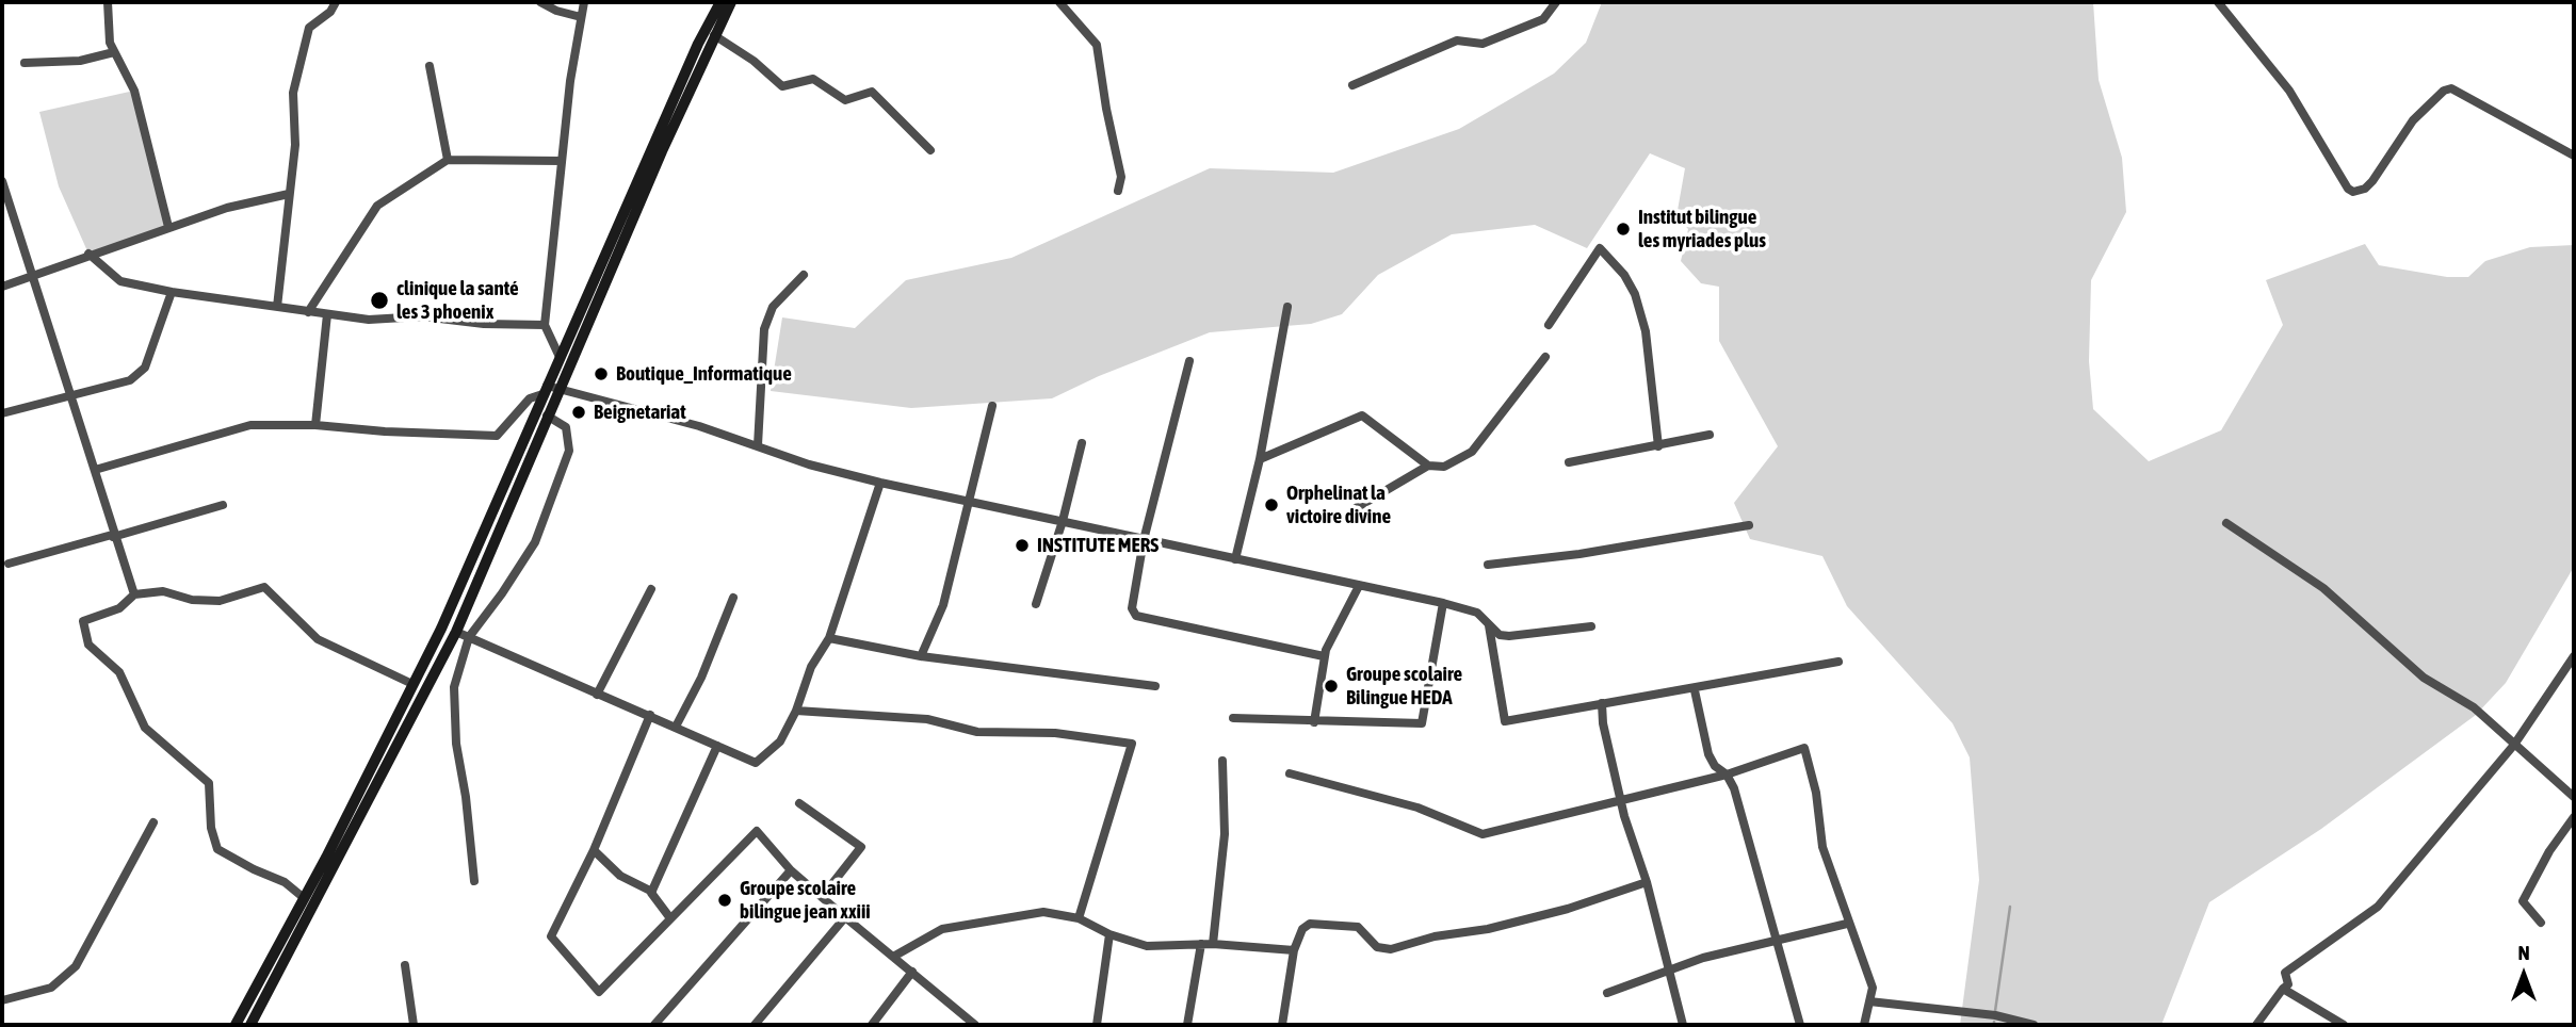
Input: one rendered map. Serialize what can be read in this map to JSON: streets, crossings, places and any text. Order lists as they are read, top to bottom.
{
  "places": [
    "Institut bilingue les myriades plus",
    "clinique la santé les 3 phoenix",
    "Boutique_Informatique",
    "Beignetariat",
    "Orphelinat la victoire divine",
    "INSTITUTE MERS",
    "Groupe scolaire Bilingue HEDA",
    "Groupe scolaire bilingue jean xxiii"
  ],
  "north": "top"
}
